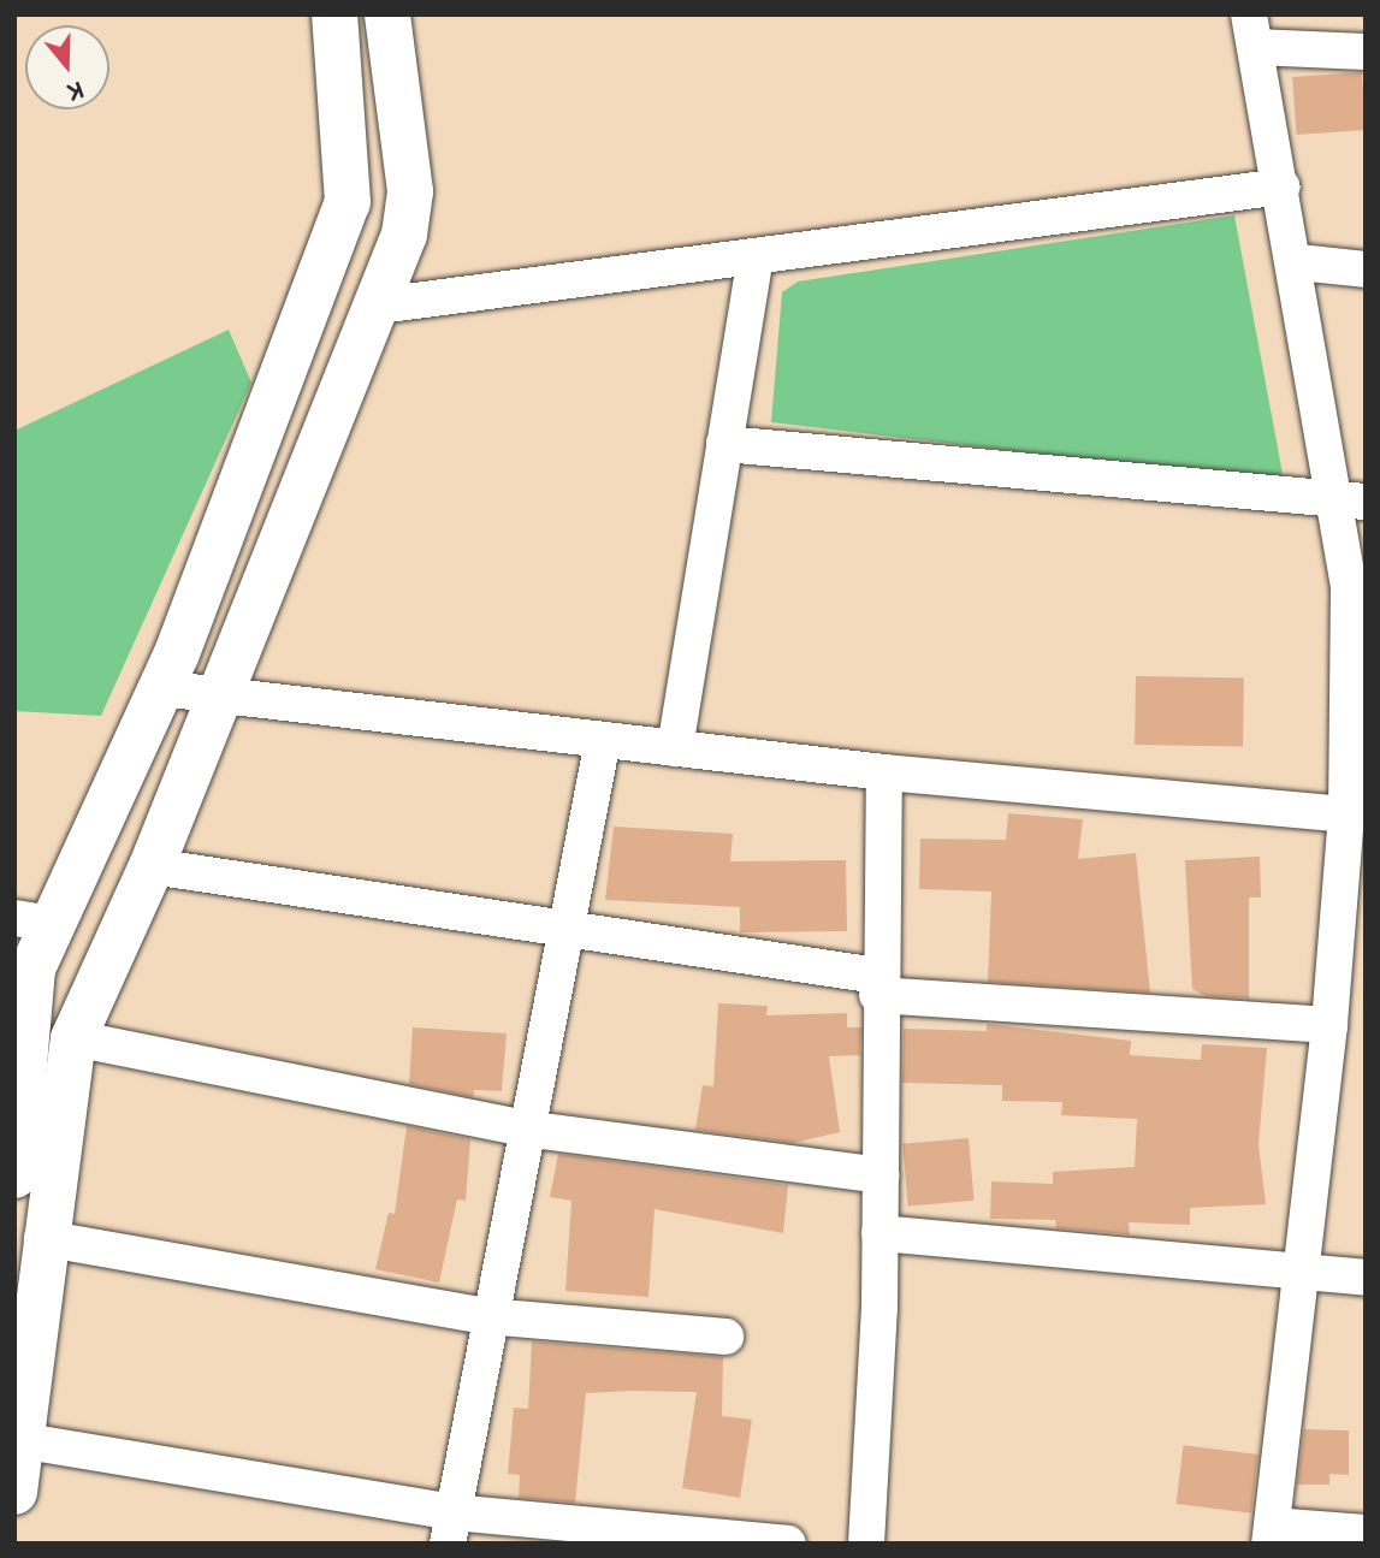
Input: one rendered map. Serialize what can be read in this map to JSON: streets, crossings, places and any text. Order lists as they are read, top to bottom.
{
  "north": "bottom"
}
